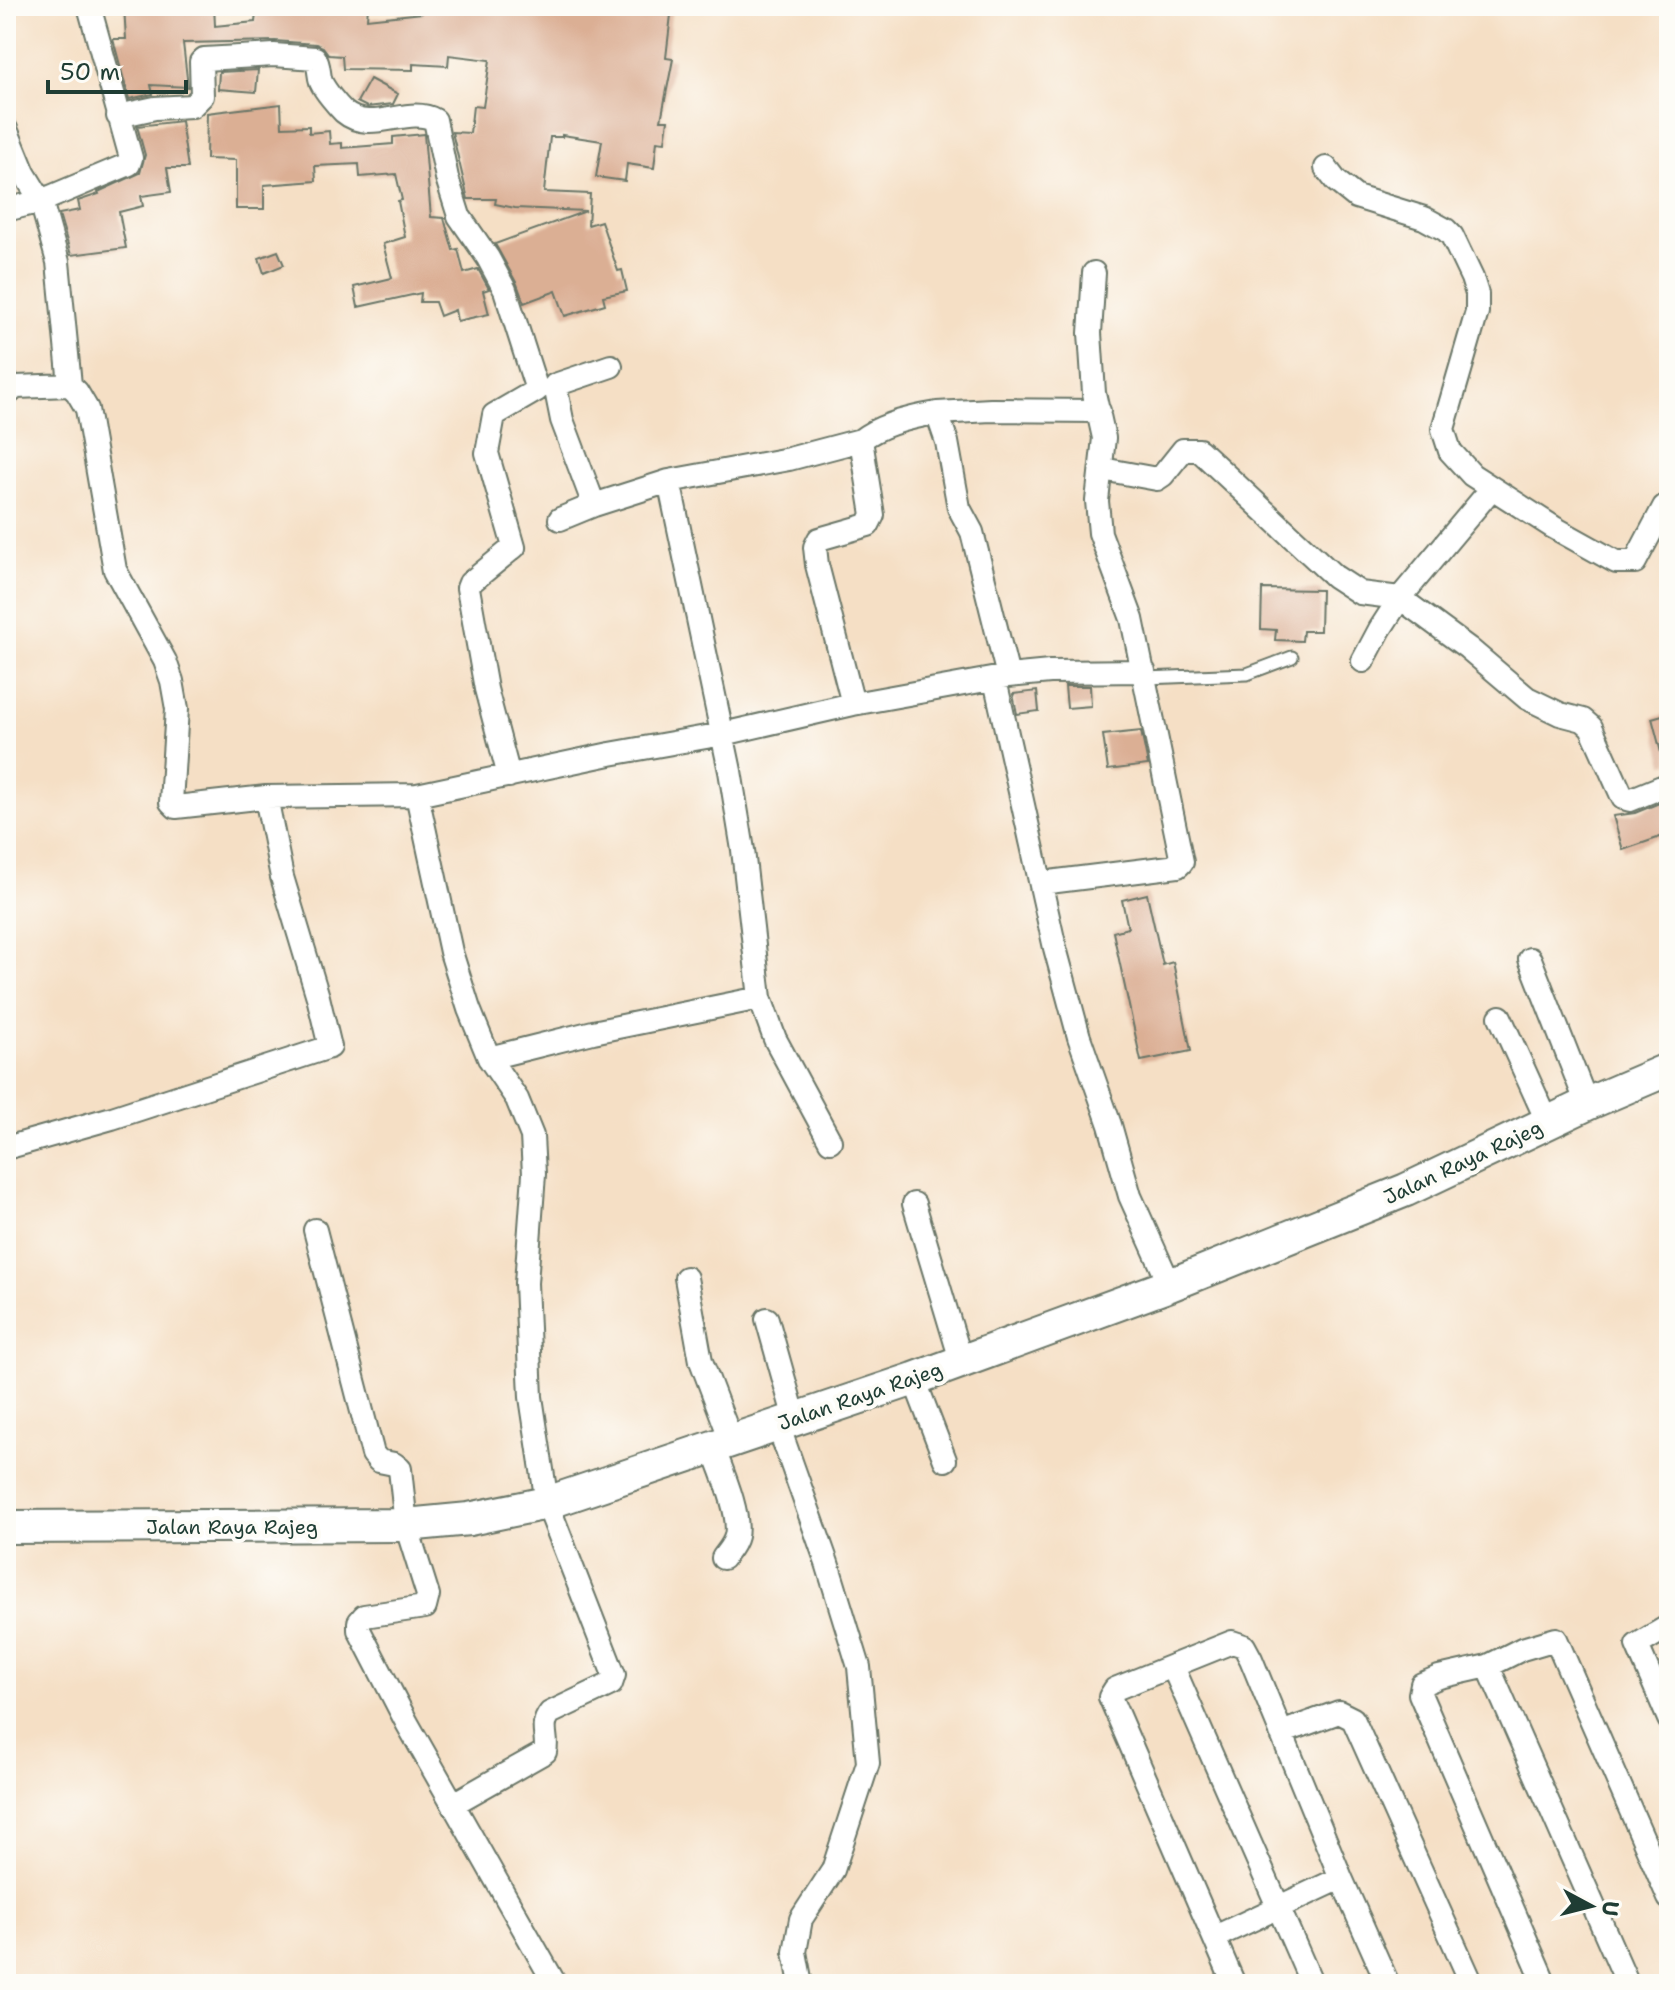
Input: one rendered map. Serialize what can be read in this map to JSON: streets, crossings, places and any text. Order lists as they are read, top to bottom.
{
  "streets": {
    "main road": ["Jalan Raya Rajeg"]
  },
  "scale_bar": "50 m",
  "north": "right"
}
